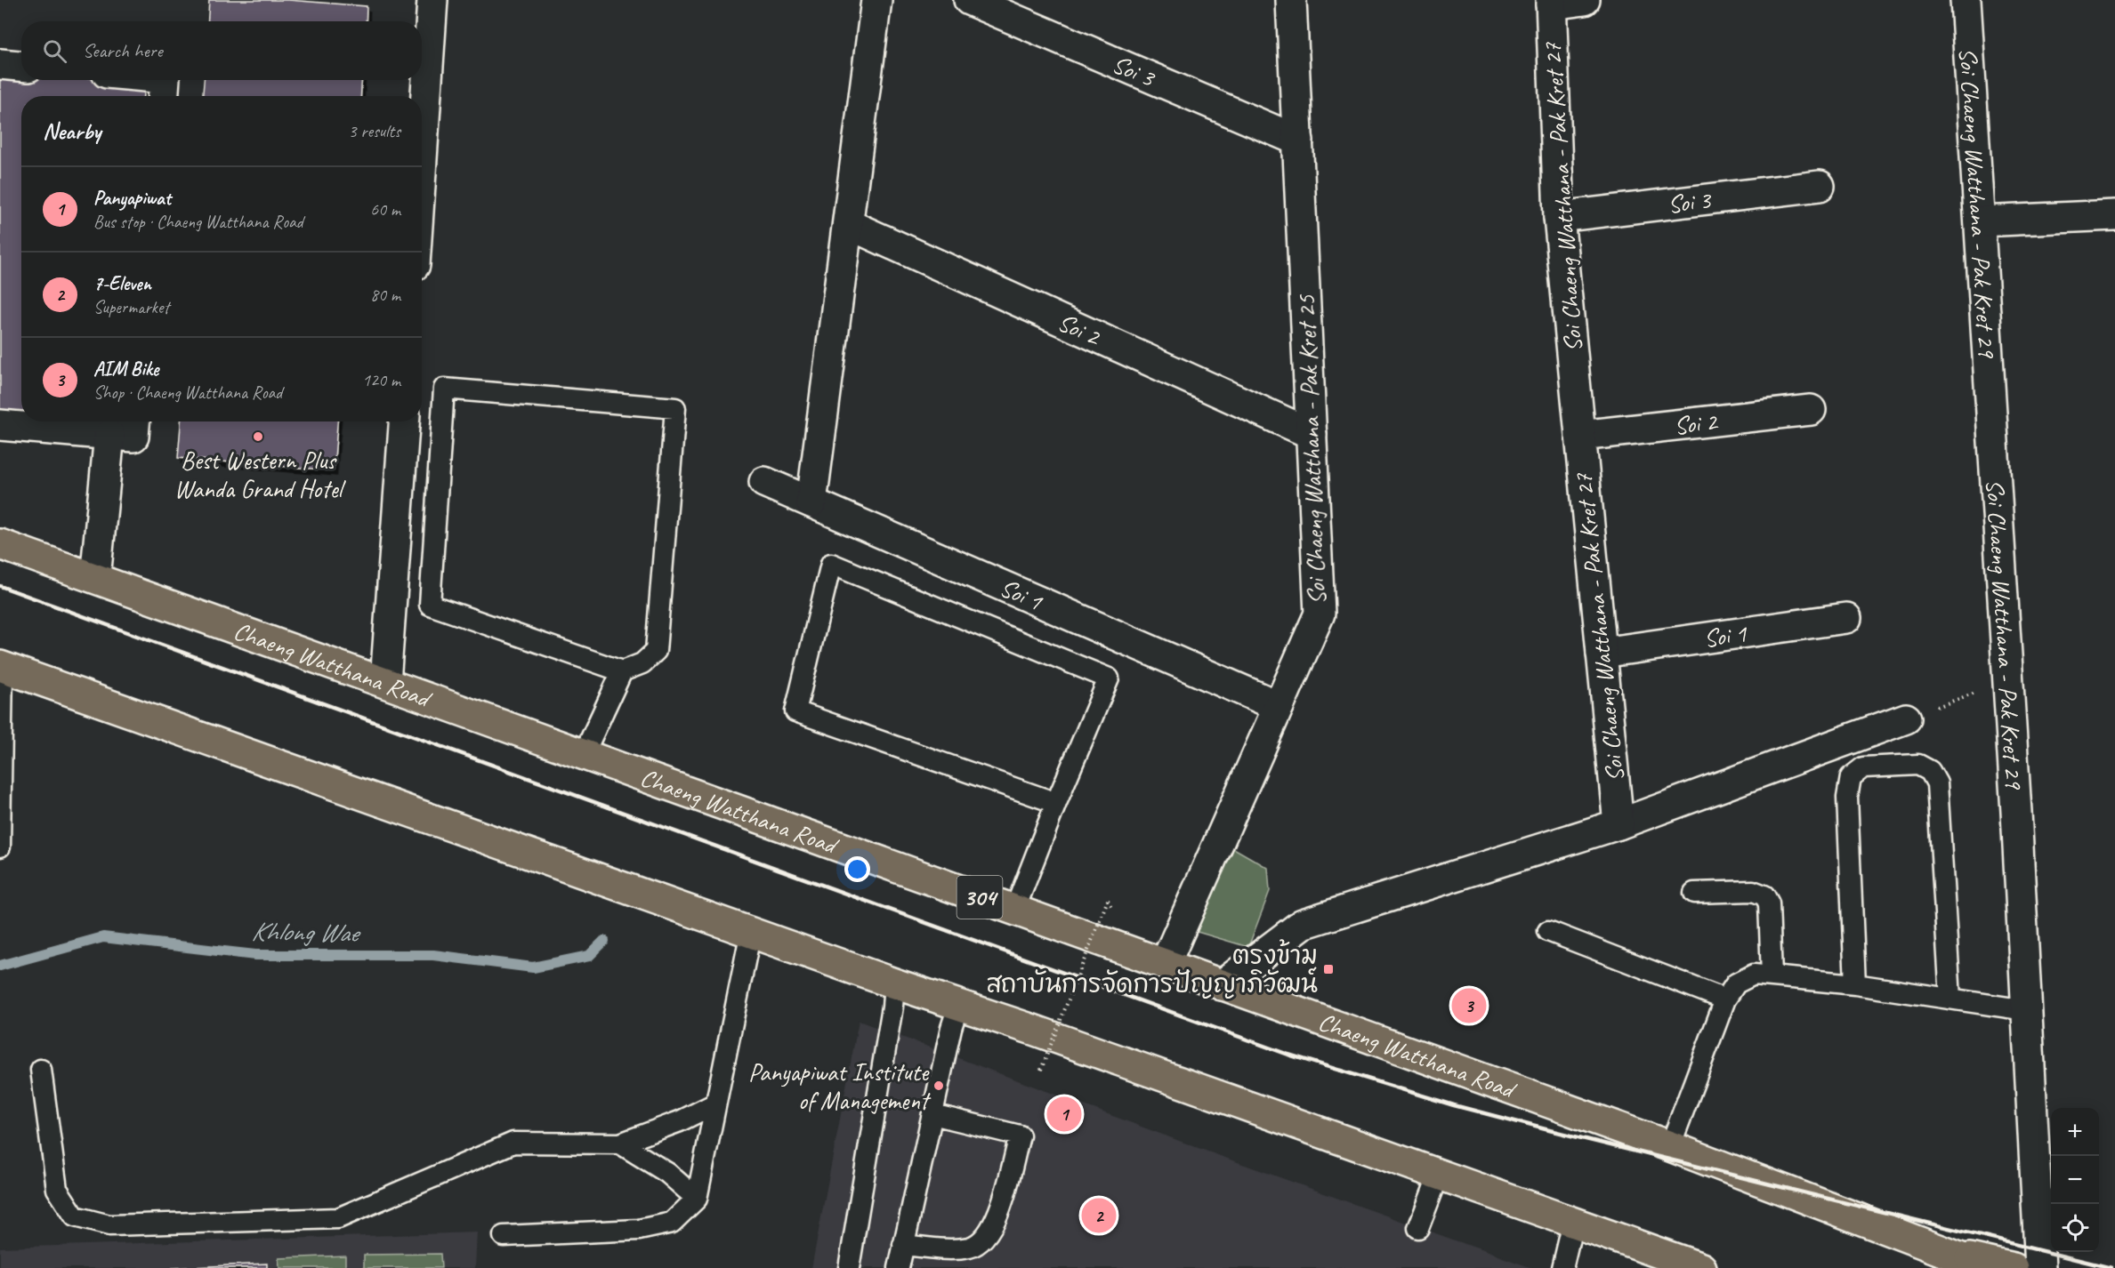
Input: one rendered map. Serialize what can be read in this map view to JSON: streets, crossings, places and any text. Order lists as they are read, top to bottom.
{
  "streets": {
    "main road": ["Chaeng Watthana Road", "304"],
    "street": [
      "Soi 3",
      "Soi Chaeng Watthana - Pak Kret 27",
      "Soi Chaeng Watthana - Pak Kret 29",
      "Soi 2",
      "Soi Chaeng Watthana - Pak Kret 25",
      "Soi 1"
    ]
  },
  "crossings": [
    ["Soi 3", "Soi Chaeng Watthana - Pak Kret 27"],
    ["Soi 3", "Soi Chaeng Watthana - Pak Kret 25"],
    ["Soi Chaeng Watthana - Pak Kret 27", "Soi 2"],
    ["Soi Chaeng Watthana - Pak Kret 27", "Soi 1"],
    ["Soi 2", "Soi Chaeng Watthana - Pak Kret 25"],
    ["Soi Chaeng Watthana - Pak Kret 25", "Soi 1"],
    ["Soi Chaeng Watthana - Pak Kret 25", "Chaeng Watthana Road"]
  ],
  "water": ["Khlong Wae"],
  "places": {
    "other": ["Best Western Plus Wanda Grand Hotel", "Panyapiwat Institute of Management"],
    "transit": ["ตรงข้าม สถาบันการจัดการปัญญาภิวัฒน์"]
  },
  "page": {
    "search": "Search here",
    "heading": ["Nearby", "3 results"],
    "list": [
      {
        "mark": "1",
        "name": "Panyapiwat",
        "note": "Bus stop · Chaeng Watthana Road",
        "value": "60 m"
      },
      {
        "mark": "2",
        "name": "7-Eleven",
        "note": "Supermarket",
        "value": "80 m"
      },
      {
        "mark": "3",
        "name": "AIM Bike",
        "note": "Shop · Chaeng Watthana Road",
        "value": "120 m"
      }
    ],
    "pins": ["3", "1", "2"],
    "map_buttons": ["+", "−"]
  }
}
